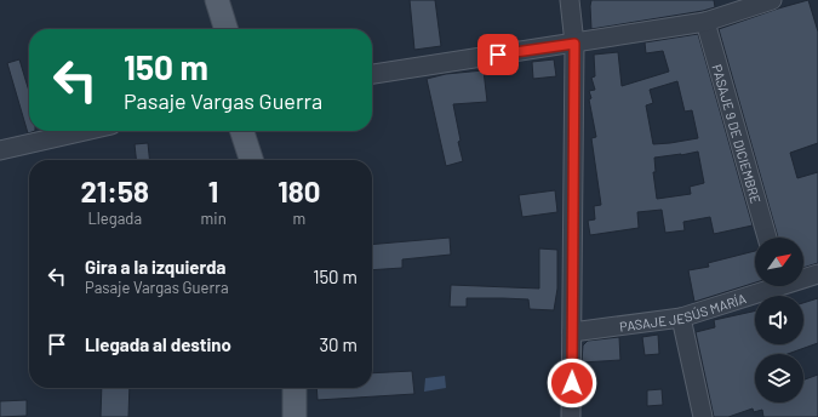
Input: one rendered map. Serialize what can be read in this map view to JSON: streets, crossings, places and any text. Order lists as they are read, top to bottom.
{
  "streets": {
    "street": ["PASAJE 9 DE DICIEMBRE", "PASAJE JESÚS MARÍA"]
  },
  "north": "top right",
  "page": {
    "turn": ["150 m", "Pasaje Vargas Guerra"],
    "eta": [
      "21:58",
      "Llegada",
      "1",
      "min",
      "180",
      "m"
    ],
    "list": [
      {
        "name": "Gira a la izquierda",
        "note": "Pasaje Vargas Guerra",
        "value": "150 m"
      },
      {
        "name": "Llegada al destino",
        "value": "30 m"
      }
    ]
  }
}
